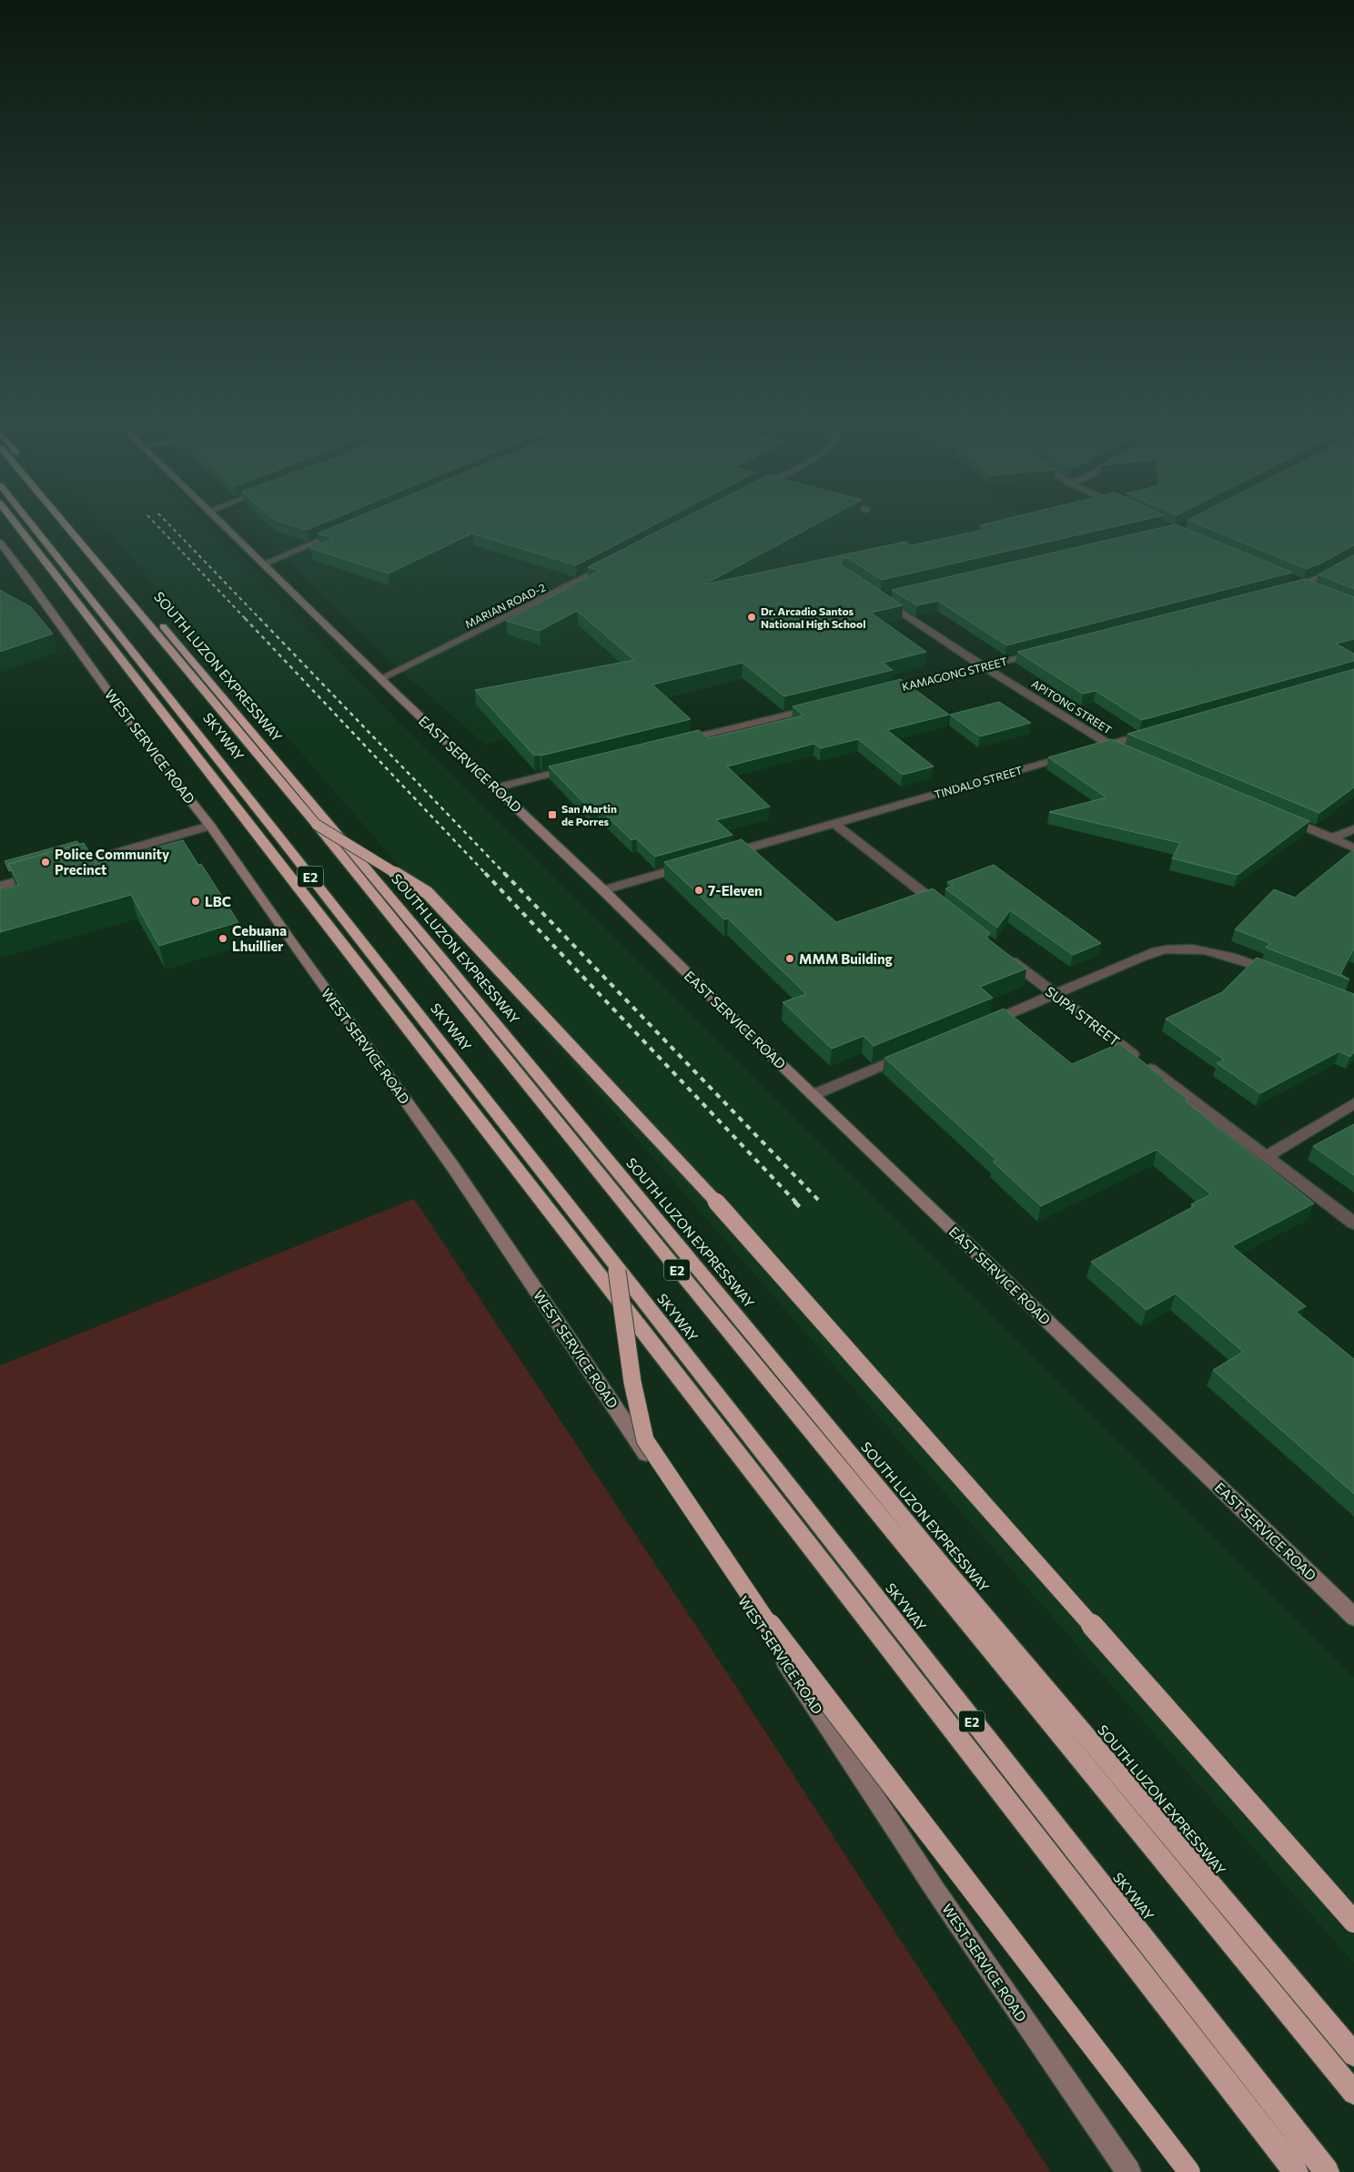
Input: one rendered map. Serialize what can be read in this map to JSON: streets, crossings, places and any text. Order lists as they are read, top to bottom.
{
  "streets": {
    "highway": ["SOUTH LUZON EXPRESSWAY", "SKYWAY", "E2"],
    "main road": ["WEST SERVICE ROAD", "EAST SERVICE ROAD"],
    "street": [
      "MARIAN ROAD-2",
      "KAMAGONG STREET",
      "APITONG STREET",
      "TINDALO STREET",
      "SUPA STREET"
    ]
  },
  "crossings": [
    ["MARIAN ROAD-2", "EAST SERVICE ROAD"],
    ["KAMAGONG STREET", "APITONG STREET"]
  ],
  "places": {
    "other": [
      "Dr. Arcadio Santos National High School",
      "Police Community Precinct",
      "7-Eleven",
      "LBC",
      "Cebuana Lhuillier",
      "MMM Building"
    ],
    "transit": ["San Martin de Porres"]
  }
}
